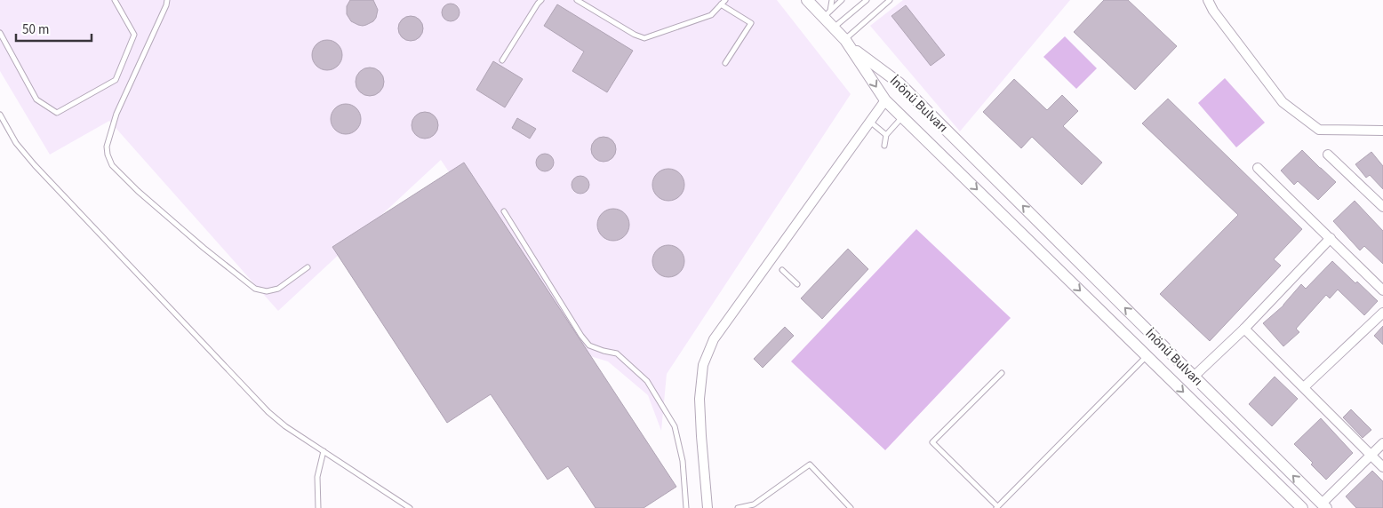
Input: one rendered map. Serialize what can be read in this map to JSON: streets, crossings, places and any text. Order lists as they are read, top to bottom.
{
  "streets": {
    "street": ["İnönü Bulvarı"]
  },
  "scale_bar": "50 m"
}
